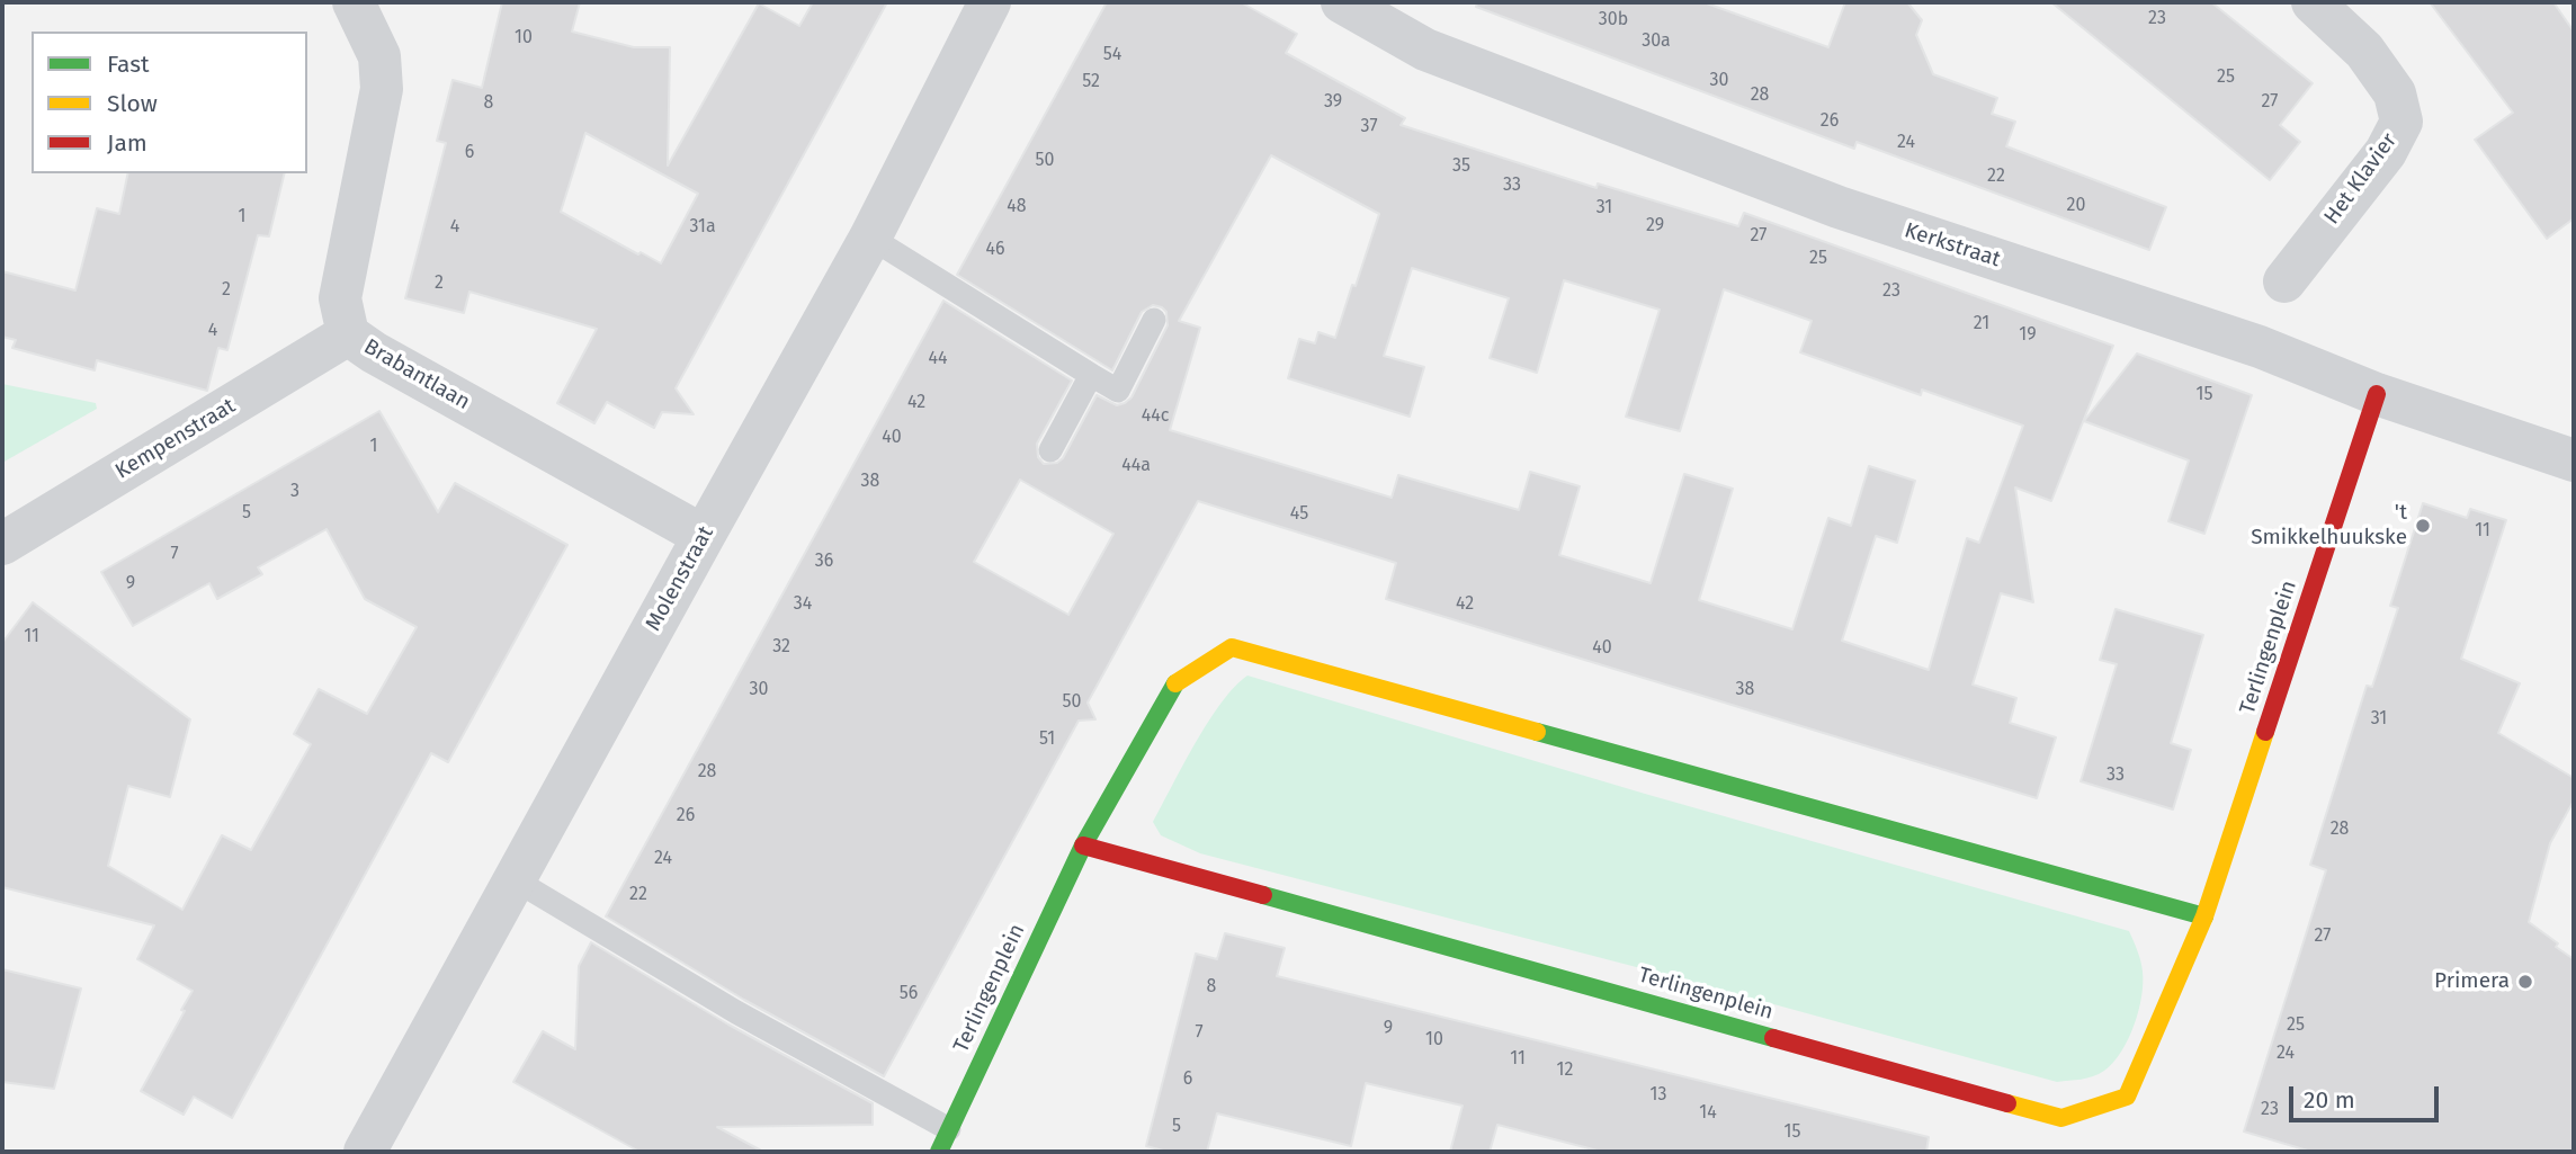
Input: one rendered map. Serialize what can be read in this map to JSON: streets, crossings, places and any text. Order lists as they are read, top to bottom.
{
  "streets": {
    "street": [
      "Het Klavier",
      "Kerkstraat",
      "Brabantlaan",
      "Kempenstraat",
      "Molenstraat",
      "Terlingenplein"
    ]
  },
  "crossings": [
    ["Kerkstraat", "Terlingenplein"],
    ["Brabantlaan", "Kempenstraat"],
    ["Brabantlaan", "Molenstraat"]
  ],
  "places": ["'t Smikkelhuukske", "Primera"],
  "house_numbers": [
    "23",
    "30b",
    "10",
    "30a",
    "54",
    "25",
    "30",
    "52",
    "28",
    "39",
    "27",
    "8",
    "26",
    "37",
    "24",
    "6",
    "50",
    "35",
    "22",
    "33",
    "20",
    "48",
    "31",
    "1",
    "29",
    "4",
    "31a",
    "27",
    "46",
    "25",
    "2",
    "2",
    "23",
    "21",
    "4",
    "19",
    "44",
    "15",
    "42",
    "44c",
    "40",
    "1",
    "44a",
    "38",
    "3",
    "5",
    "45",
    "11",
    "7",
    "36",
    "9",
    "34",
    "42",
    "11",
    "32",
    "40",
    "30",
    "38",
    "50",
    "31",
    "51",
    "28",
    "33",
    "26",
    "28",
    "24",
    "22",
    "27",
    "8",
    "56",
    "25",
    "9",
    "7",
    "10",
    "24",
    "11",
    "12",
    "6",
    "13",
    "23",
    "14",
    "5",
    "15"
  ],
  "legend": ["Fast", "Slow", "Jam"],
  "scale_bar": "20 m"
}
